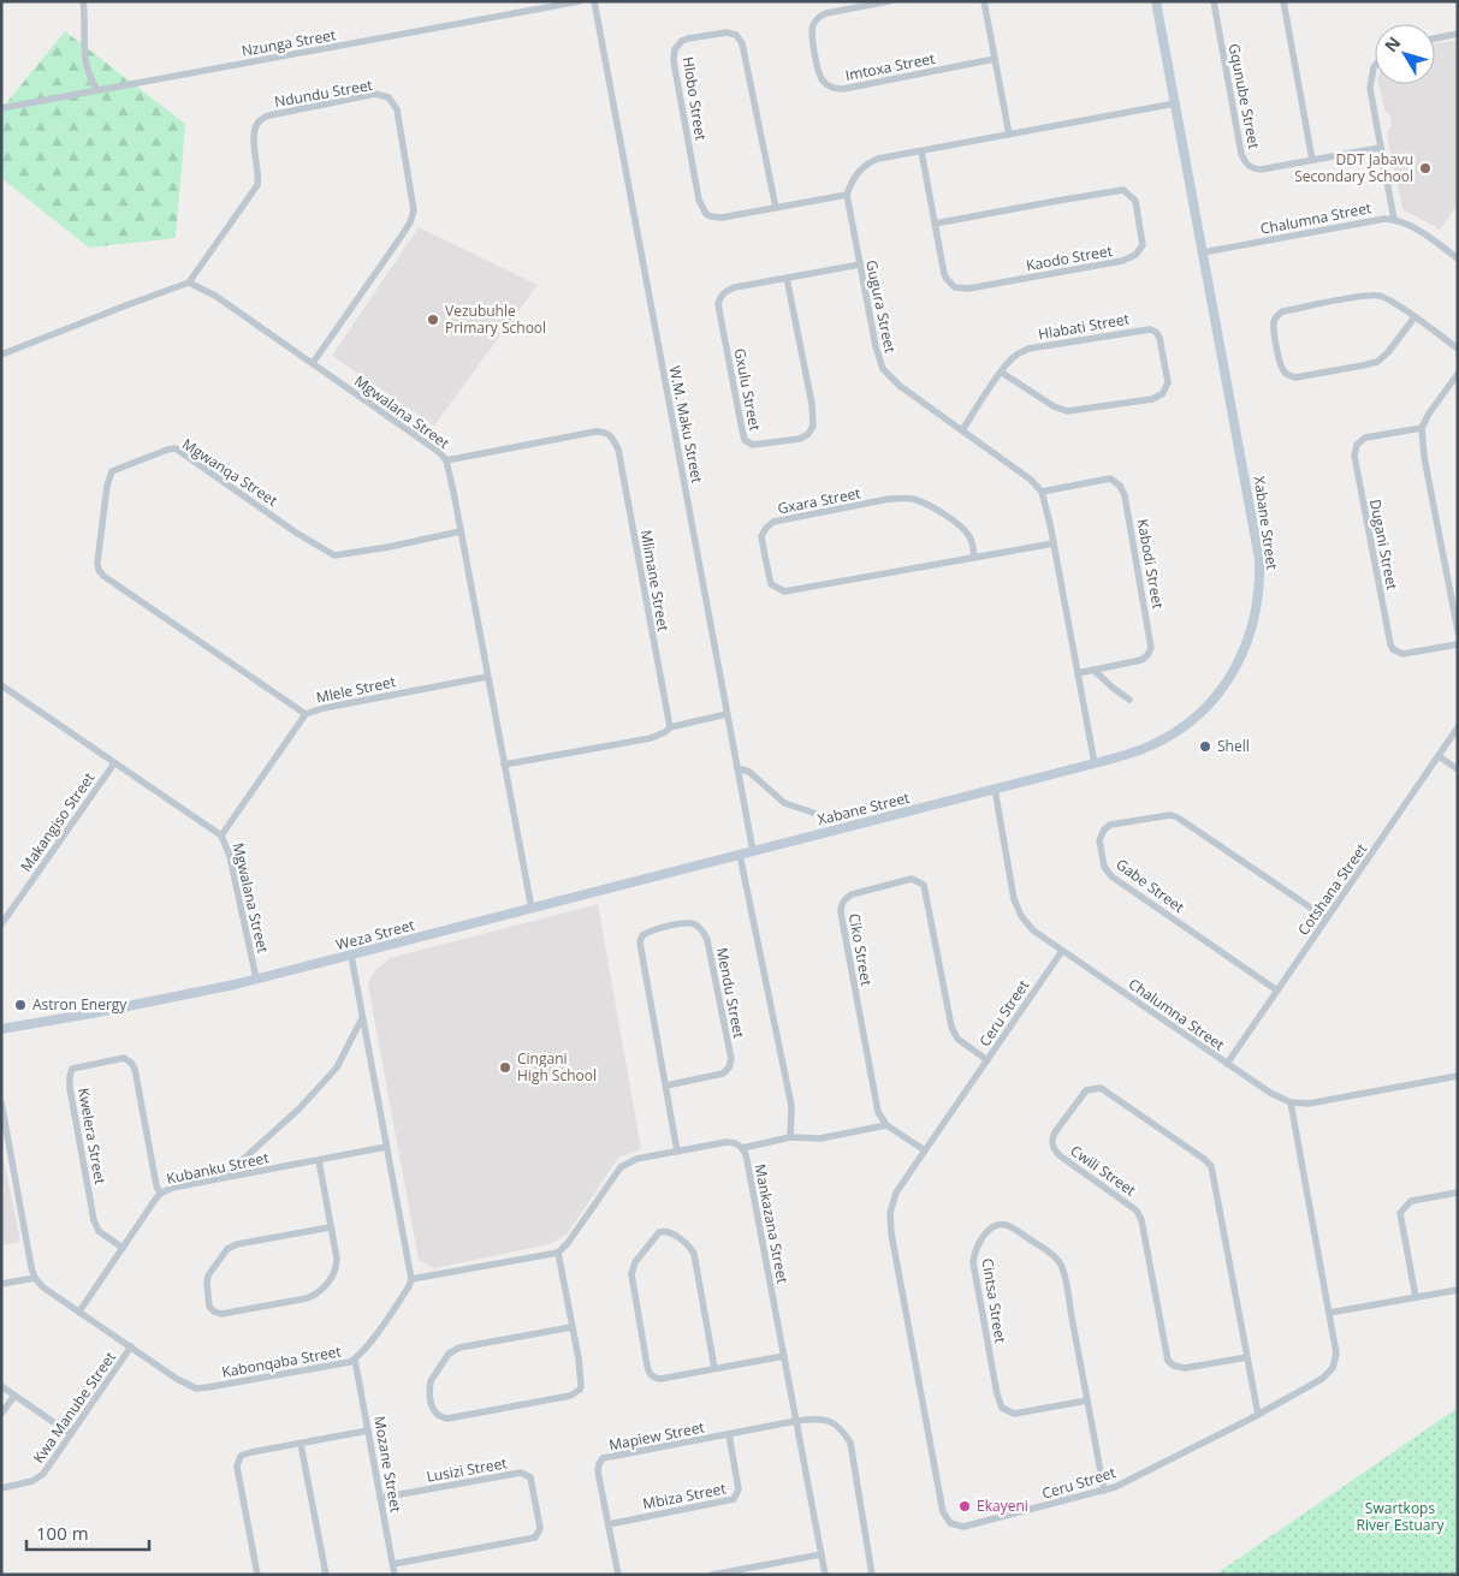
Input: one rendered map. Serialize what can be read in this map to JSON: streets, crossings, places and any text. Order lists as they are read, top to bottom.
{
  "streets": {
    "street": [
      "Nzunga Street",
      "Imtoxa Street",
      "Ndundu Street",
      "Gqunube Street",
      "Hlobo Street",
      "Chalumna Street",
      "Kaodo Street",
      "Gugura Street",
      "Hlabati Street",
      "Gxulu Street",
      "Mgwalana Street",
      "W.M. Maku Street",
      "Mgwanqa Street",
      "Gxara Street",
      "Xabane Street",
      "Dugani Street",
      "Kabodi Street",
      "Mlimane Street",
      "Mlele Street",
      "Makangiso Street",
      "Gabe Street",
      "Cotshana Street",
      "Weza Street",
      "Ciko Street",
      "Mendu Street",
      "Ceru Street",
      "Kwelera Street",
      "Kubanku Street",
      "Cwili Street",
      "Mankazana Street",
      "Cintsa Street",
      "Kabonqaba Street",
      "Kwa Manube Street",
      "Mapiew Street",
      "Mozane Street",
      "Lusizi Street",
      "Mbiza Street"
    ]
  },
  "crossings": [
    ["Ndundu Street", "Mgwalana Street"],
    ["Hlobo Street", "Gugura Street"],
    ["Chalumna Street", "Xabane Street"],
    ["Chalumna Street", "Cotshana Street"],
    ["Chalumna Street", "Ceru Street"],
    ["Gugura Street", "Hlabati Street"],
    ["Gugura Street", "Gxulu Street"],
    ["Gugura Street", "Kabodi Street"],
    ["Mgwalana Street", "Mgwanqa Street"],
    ["Mgwalana Street", "Mlimane Street"],
    ["Mgwalana Street", "Mlele Street"],
    ["Mgwalana Street", "Makangiso Street"],
    ["Mgwalana Street", "Weza Street"],
    ["W.M. Maku Street", "Xabane Street"],
    ["W.M. Maku Street", "Weza Street"],
    ["Mgwanqa Street", "Mlele Street"],
    ["Xabane Street", "Weza Street"],
    ["Gabe Street", "Cotshana Street"],
    ["Ciko Street", "Ceru Street"],
    ["Mendu Street", "Mankazana Street"],
    ["Ceru Street", "Cwili Street"],
    ["Ceru Street", "Cintsa Street"],
    ["Kwelera Street", "Kubanku Street"],
    ["Kubanku Street", "Kabonqaba Street"],
    ["Mankazana Street", "Mapiew Street"],
    ["Kabonqaba Street", "Kwa Manube Street"],
    ["Kabonqaba Street", "Mozane Street"],
    ["Mapiew Street", "Mbiza Street"],
    ["Mozane Street", "Lusizi Street"]
  ],
  "parks": ["Swartkops River Estuary"],
  "places": [
    "DDT Jabavu Secondary School",
    "Vezubuhle Primary School",
    "Shell",
    "Astron Energy",
    "Cingani High School",
    "Ekayeni"
  ],
  "scale_bar": "100 m",
  "north": "top left"
}
